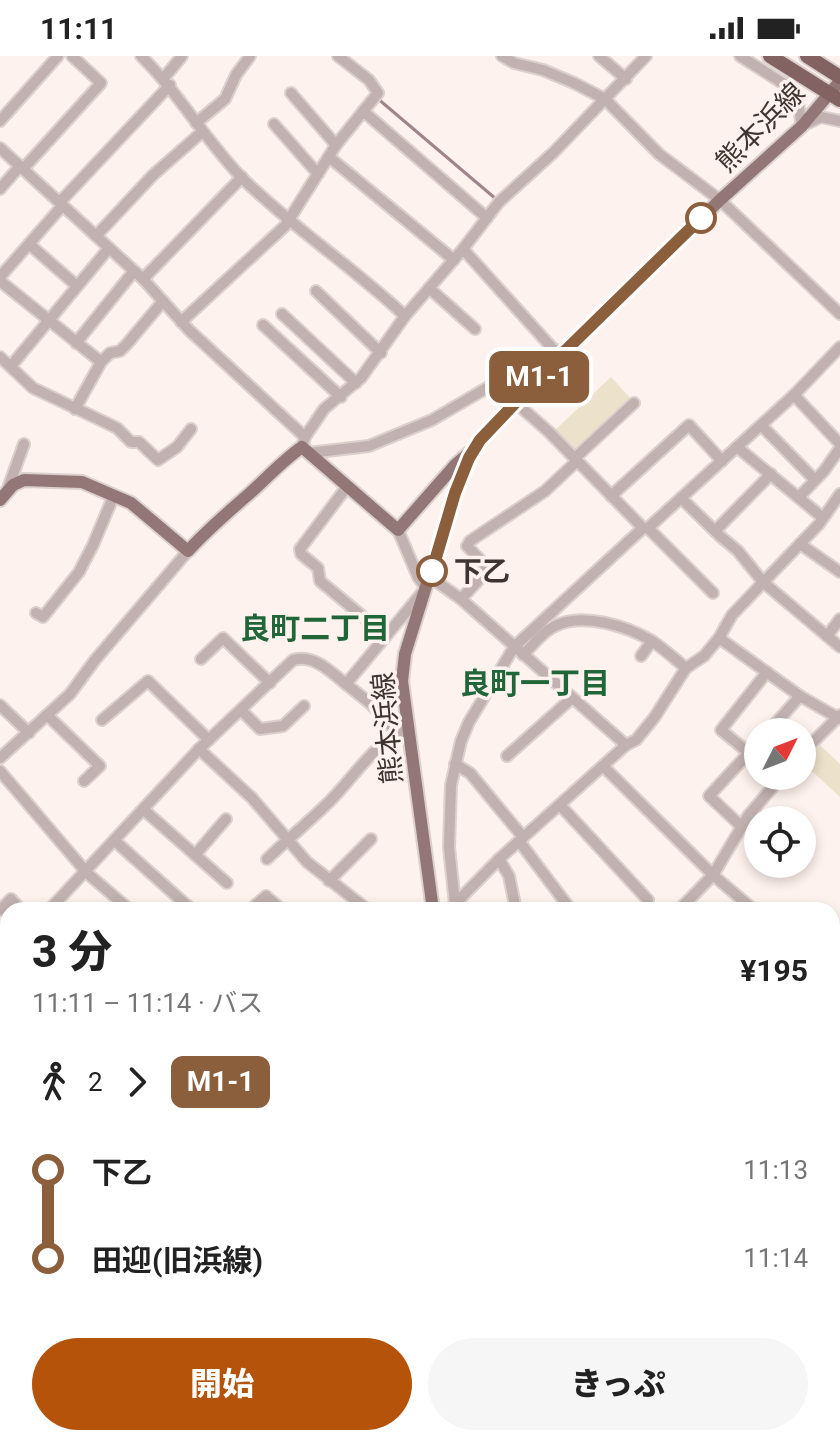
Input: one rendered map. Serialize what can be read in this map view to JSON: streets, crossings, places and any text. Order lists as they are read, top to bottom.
{
  "streets": {
    "main road": ["熊本浜線"]
  },
  "districts": ["良町二丁目", "良町一丁目"],
  "places": ["下乙"],
  "lines": ["bus line M1-1"],
  "north": "top right",
  "page": {
    "status": "11:11",
    "on_map": "M1-1",
    "heading": ["3 分", "11:11 – 11:14 · バス", "¥195"],
    "legs": ["2", "M1-1"],
    "list": [
      {
        "name": "下乙",
        "value": "11:13"
      },
      {
        "name": "田迎(旧浜線)",
        "value": "11:14"
      }
    ],
    "buttons": ["開始", "きっぷ"]
  }
}
